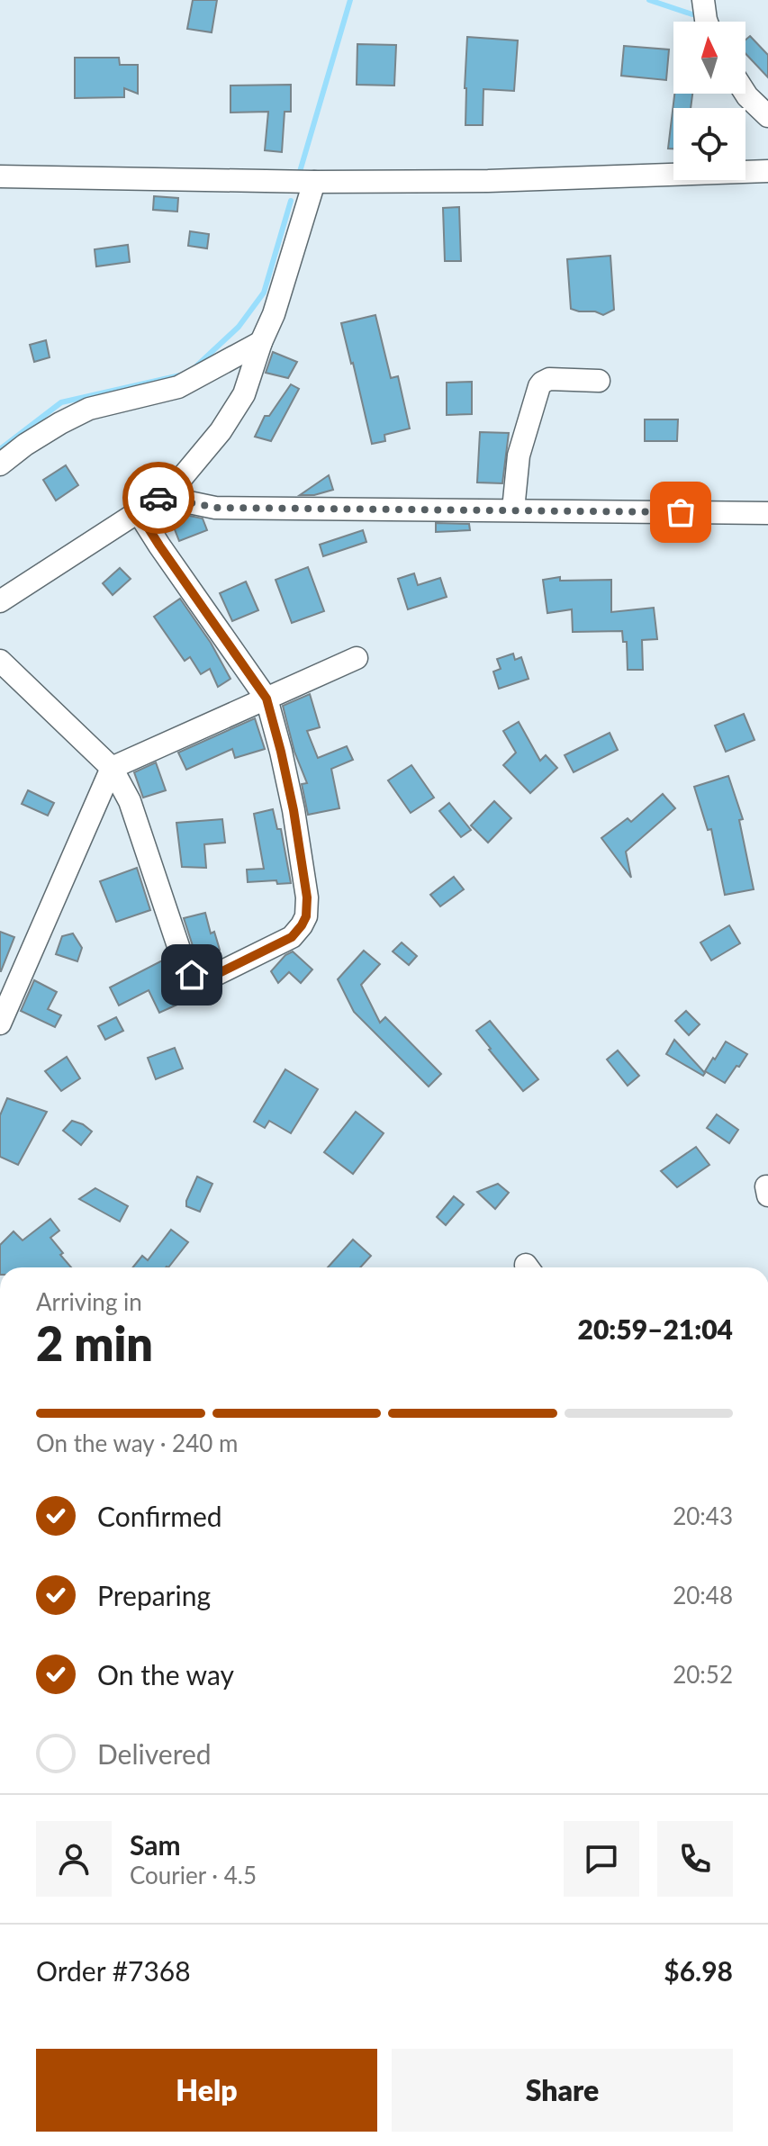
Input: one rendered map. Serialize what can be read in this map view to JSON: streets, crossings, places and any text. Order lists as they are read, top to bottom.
{
  "north": "top",
  "page": {
    "heading": ["2 min", "Arriving in", "20:59–21:04"],
    "panel": [
      "Sam",
      "Courier · 4.5",
      "Order #7368",
      "$6.98"
    ],
    "bar": "On the way · 240 m",
    "list": [
      ["Confirmed", "20:43"],
      ["Preparing", "20:48"],
      ["On the way", "20:52"],
      "Delivered"
    ],
    "buttons": ["Help", "Share"]
  }
}
